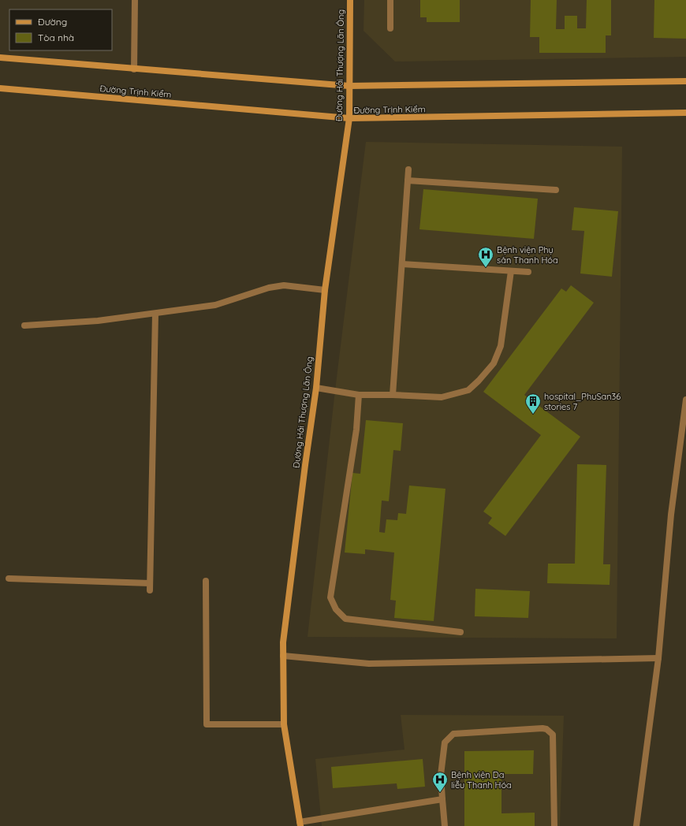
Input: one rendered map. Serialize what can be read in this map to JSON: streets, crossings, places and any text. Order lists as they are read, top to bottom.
{
  "streets": {
    "main road": ["Đường Hải Thượng Lãn Ông", "Đường Trịnh Kiểm"]
  },
  "crossings": [
    ["Đường Hải Thượng Lãn Ông", "Đường Trịnh Kiểm"]
  ],
  "places": {
    "hospital": ["Bệnh viện Phụ sản Thanh Hóa", "Bệnh viện Da liễu Thanh Hóa"],
    "building": ["hospital_PhuSan36 stories 7"]
  },
  "legend": ["Đường", "Tòa nhà"]
}
